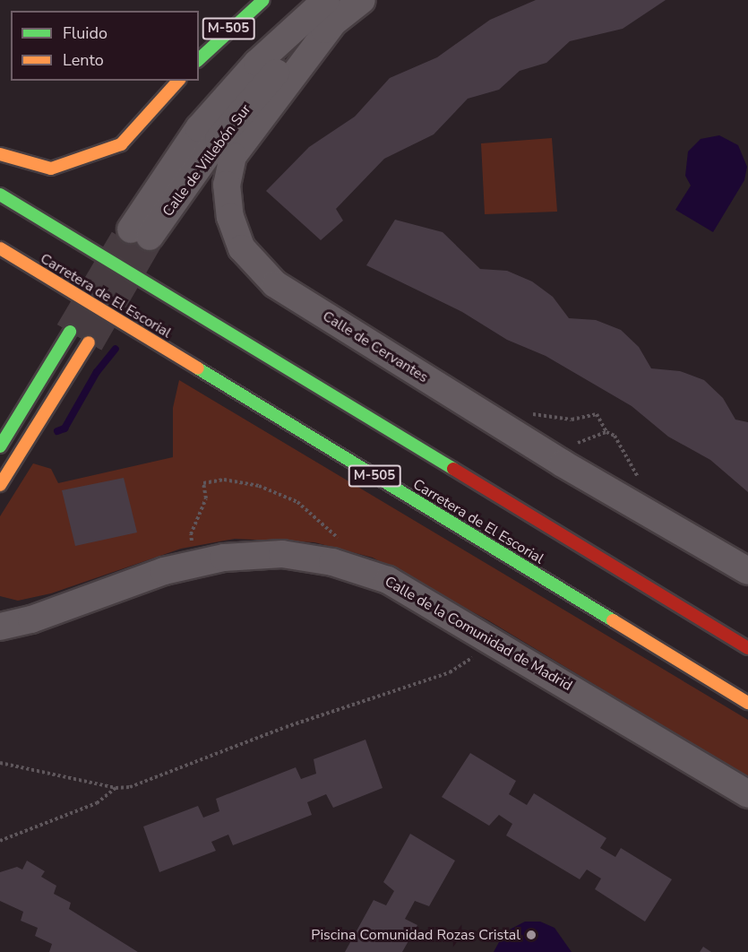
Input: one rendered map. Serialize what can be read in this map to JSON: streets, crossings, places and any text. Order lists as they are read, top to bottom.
{
  "streets": {
    "main road": ["M-505", "Carretera de El Escorial"],
    "street": ["Calle de Villebón Sur", "Calle de Cervantes", "Calle de la Comunidad de Madrid"]
  },
  "crossings": [
    ["Calle de Villebón Sur", "Calle de Cervantes"]
  ],
  "places": ["Piscina Comunidad Rozas Cristal"],
  "legend": ["Fluido", "Lento"]
}
